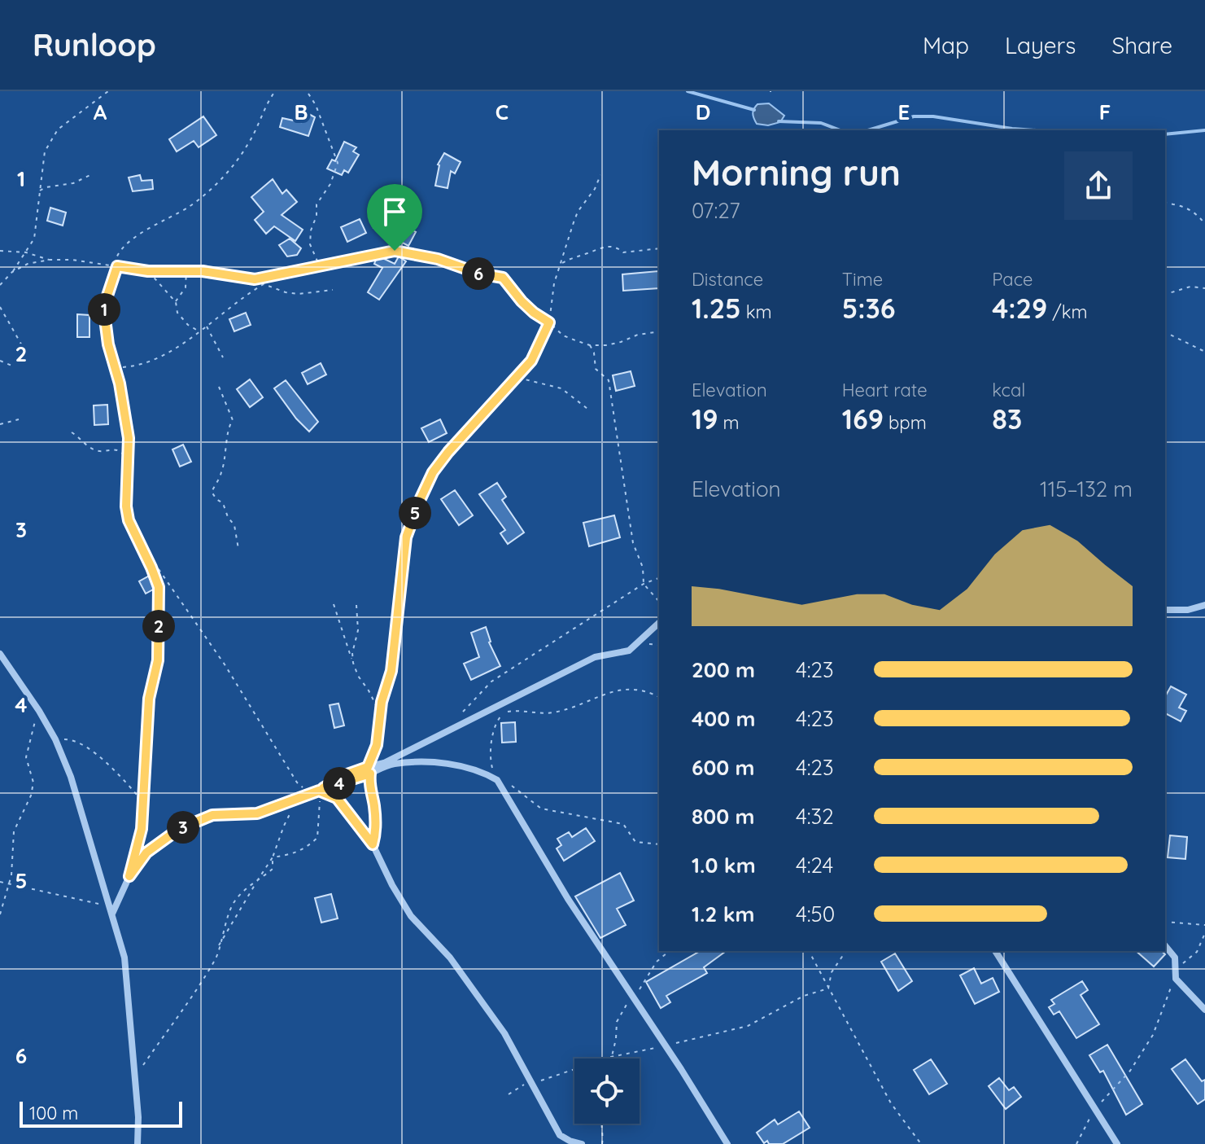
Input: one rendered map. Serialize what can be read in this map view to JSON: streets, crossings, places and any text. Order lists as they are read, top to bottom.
{
  "scale_bar": "100 m",
  "page": {
    "header": "Runloop",
    "nav": ["Map", "Layers", "Share"],
    "heading": ["Morning run", "07:27"],
    "stats": [
      ["Distance", "1.25 km"],
      ["Time", "5:36"],
      ["Pace", "4:29 /km"],
      ["Elevation", "19 m"],
      ["Heart rate", "169 bpm"],
      ["kcal", "83"]
    ],
    "pins": [
      "6",
      "1",
      "5",
      "2",
      "4",
      "3"
    ],
    "chart": ["Elevation", "115–132 m"],
    "list": [
      {
        "name": "200 m",
        "note": "4:23"
      },
      {
        "name": "400 m",
        "note": "4:23"
      },
      {
        "name": "600 m",
        "note": "4:23"
      },
      {
        "name": "800 m",
        "note": "4:32"
      },
      {
        "name": "1.0 km",
        "note": "4:24"
      },
      {
        "name": "1.2 km",
        "note": "4:50"
      }
    ],
    "scale": "100 m"
  },
  "grid": {
    "columns": [
      "A",
      "B",
      "C",
      "D",
      "E",
      "F"
    ],
    "rows": [
      "1",
      "2",
      "3",
      "4",
      "5",
      "6"
    ]
  }
}
